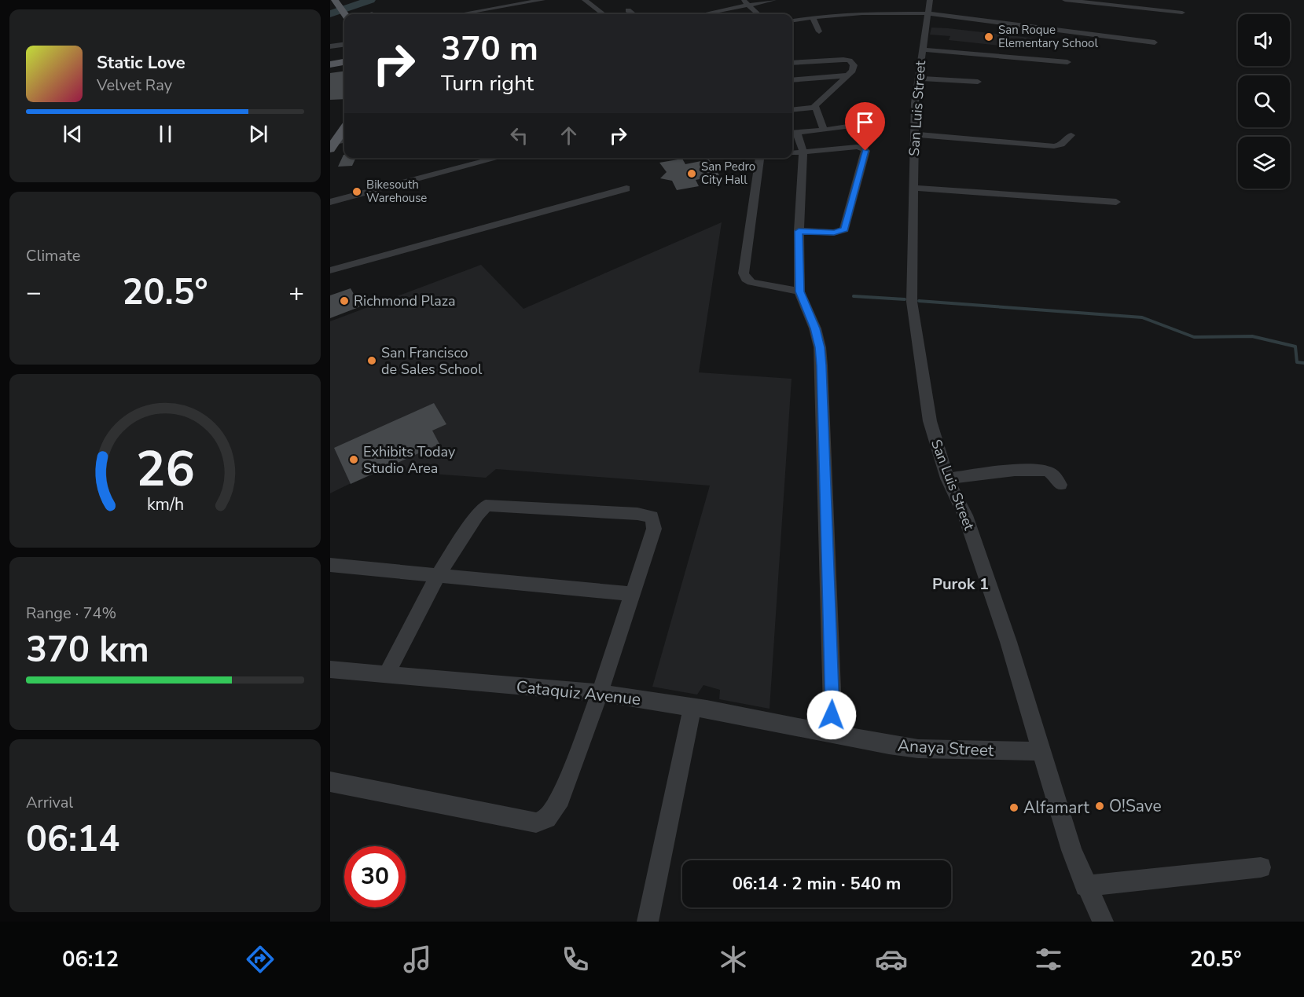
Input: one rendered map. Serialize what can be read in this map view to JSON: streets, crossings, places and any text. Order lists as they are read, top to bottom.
{
  "streets": {
    "street": ["San Luis Street", "Cataquiz Avenue", "Anaya Street"]
  },
  "crossings": [
    ["San Luis Street", "Anaya Street"],
    ["Cataquiz Avenue", "Anaya Street"]
  ],
  "districts": ["Purok 1"],
  "places": [
    "San Roque Elementary School",
    "San Pedro City Hall",
    "Bikesouth Warehouse",
    "Richmond Plaza",
    "San Francisco de Sales School",
    "Exhibits Today Studio Area",
    "O!Save",
    "Alfamart"
  ],
  "page": {
    "turn": ["370 m", "Turn right"],
    "song": ["Static Love", "Velvet Ray"],
    "tile": [
      "Climate",
      ["Range · 74%", "370 km"],
      ["Arrival", "06:14"]
    ],
    "heat": ["−", "20.5°", "+"],
    "limit": "30",
    "trip": "06:14 · 2 min · 540 m",
    "tabs": ["06:12", "20.5°"],
    "gauge": ["26", "km/h"]
  }
}
